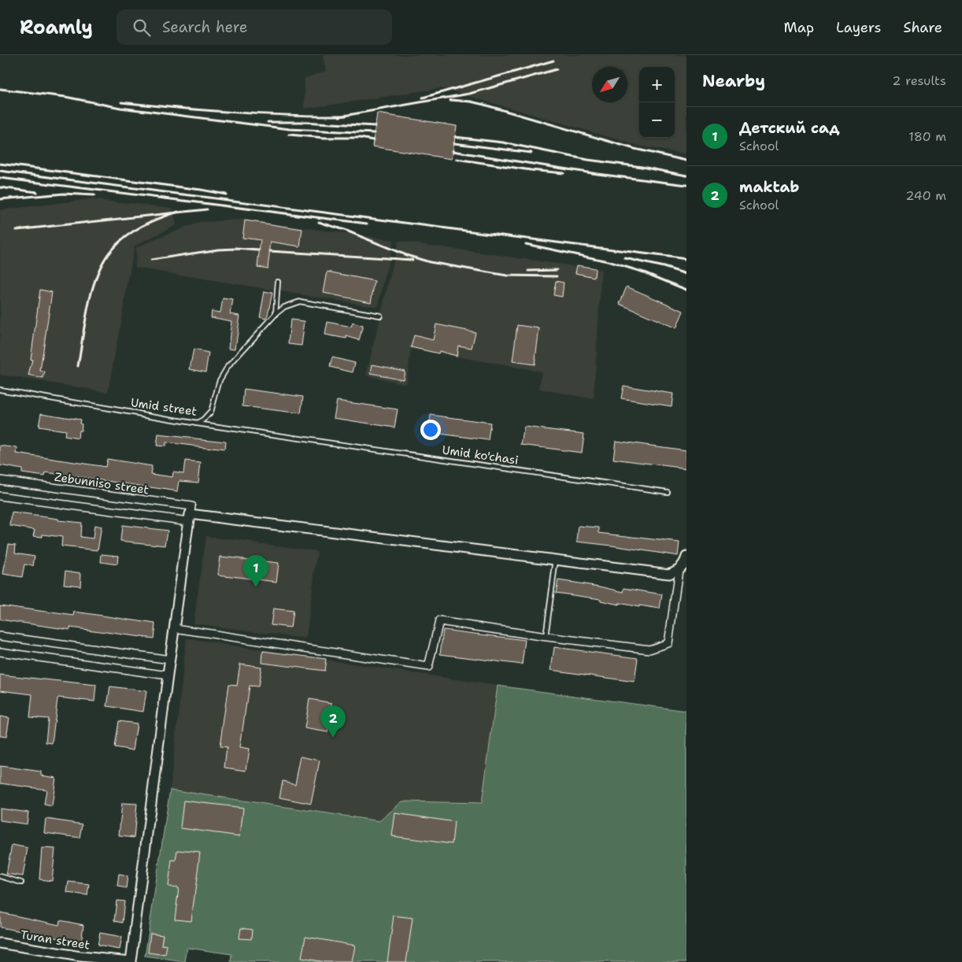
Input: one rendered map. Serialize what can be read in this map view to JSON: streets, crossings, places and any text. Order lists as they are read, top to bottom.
{
  "streets": {
    "street": ["Zebunniso street", "Turan street"],
    "lane": ["Umid street", "Umid ko'chasi"]
  },
  "crossings": [
    ["Umid street", "Umid ko'chasi"]
  ],
  "north": "bottom left",
  "page": {
    "header": "Roamly",
    "search": "Search here",
    "nav": ["Map", "Layers", "Share"],
    "heading": ["Nearby", "2 results"],
    "map_buttons": ["+", "−"],
    "list": [
      {
        "mark": "1",
        "name": "Детский сад",
        "note": "School",
        "value": "180 m"
      },
      {
        "mark": "2",
        "name": "maktab",
        "note": "School",
        "value": "240 m"
      }
    ],
    "pins": ["1", "2"]
  }
}
